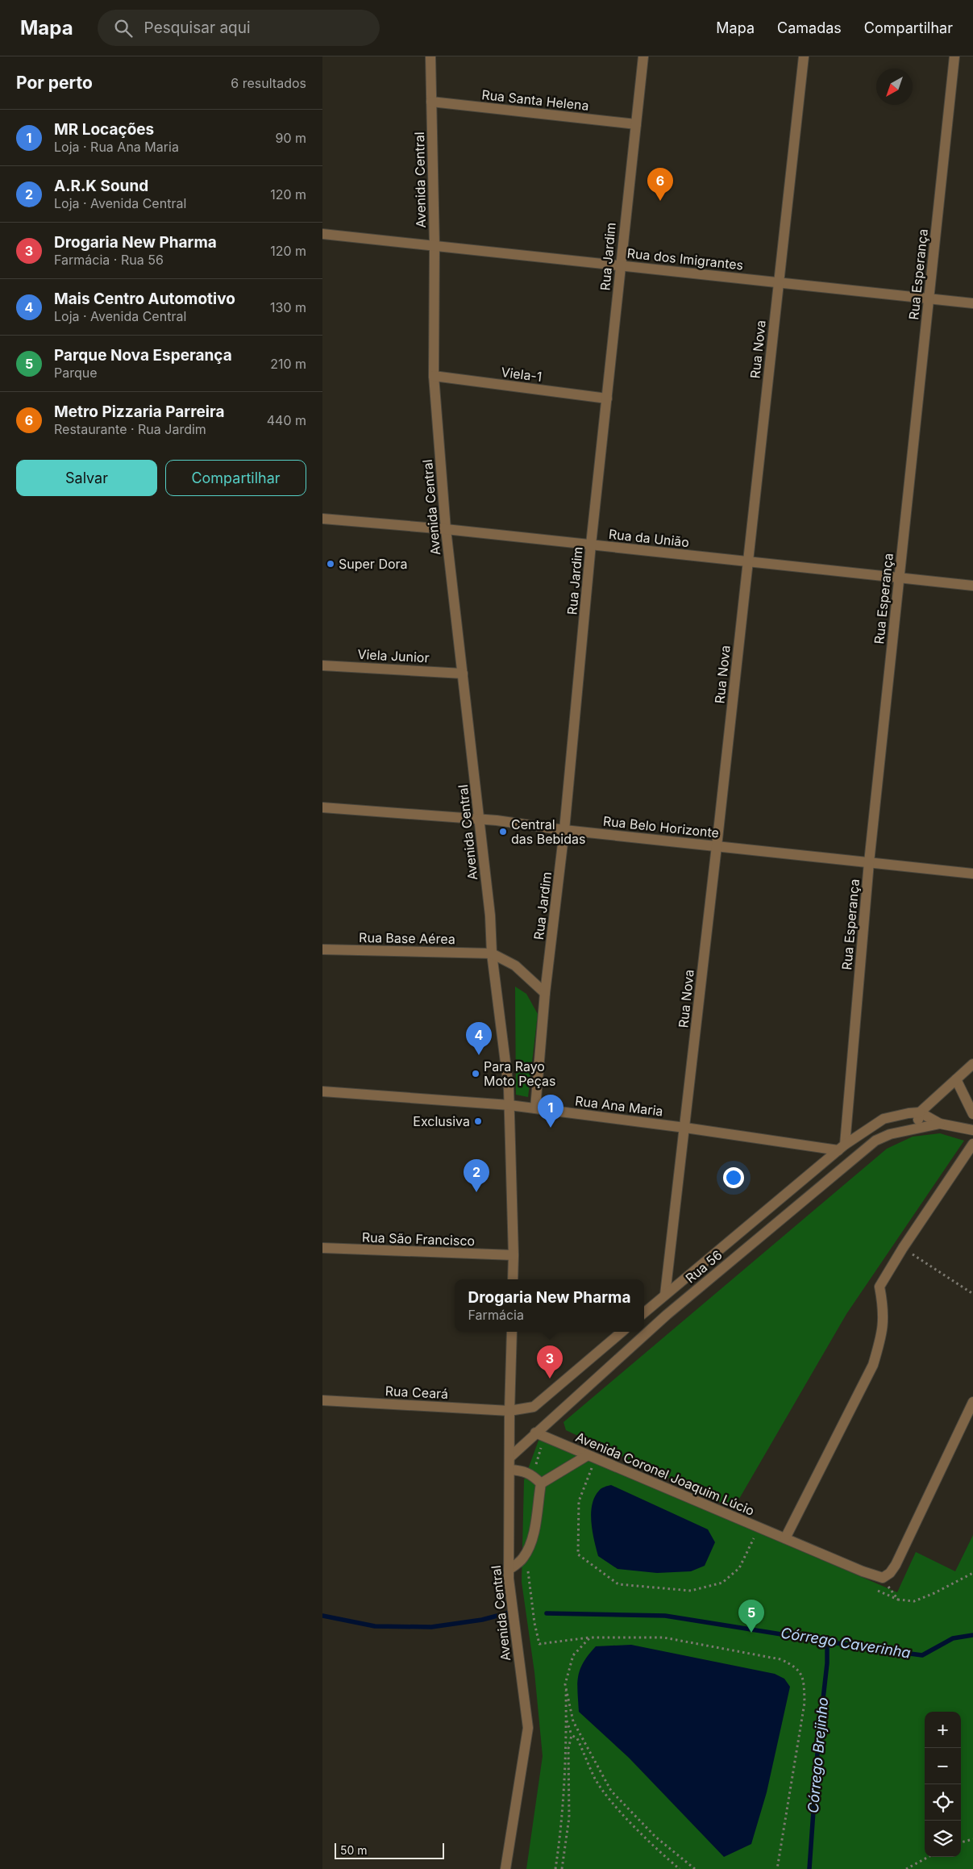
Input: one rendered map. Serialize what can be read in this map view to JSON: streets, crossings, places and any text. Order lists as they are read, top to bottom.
{
  "streets": {
    "street": [
      "Rua Santa Helena",
      "Avenida Central",
      "Rua Jardim",
      "Rua dos Imigrantes",
      "Rua Esperança",
      "Rua Nova",
      "Viela-1",
      "Rua da União",
      "Viela Junior",
      "Rua Belo Horizonte",
      "Rua Base Aérea",
      "Rua Ana Maria",
      "Rua São Francisco",
      "Rua 56",
      "Rua Ceará",
      "Avenida Coronel Joaquim Lúcio"
    ]
  },
  "crossings": [
    ["Rua Santa Helena", "Avenida Central"],
    ["Rua Santa Helena", "Rua Jardim"],
    ["Avenida Central", "Rua dos Imigrantes"],
    ["Avenida Central", "Viela-1"],
    ["Avenida Central", "Rua da União"],
    ["Avenida Central", "Viela Junior"],
    ["Avenida Central", "Rua Belo Horizonte"],
    ["Avenida Central", "Rua Base Aérea"],
    ["Avenida Central", "Rua Ana Maria"],
    ["Avenida Central", "Rua São Francisco"],
    ["Avenida Central", "Rua 56"],
    ["Avenida Central", "Rua Ceará"],
    ["Rua Jardim", "Rua dos Imigrantes"],
    ["Rua Jardim", "Viela-1"],
    ["Rua Jardim", "Rua da União"],
    ["Rua Jardim", "Rua Belo Horizonte"],
    ["Rua Jardim", "Rua Ana Maria"],
    ["Rua dos Imigrantes", "Rua Esperança"],
    ["Rua dos Imigrantes", "Rua Nova"],
    ["Rua Esperança", "Rua da União"],
    ["Rua Esperança", "Rua Belo Horizonte"],
    ["Rua Esperança", "Rua Ana Maria"],
    ["Rua Esperança", "Rua 56"],
    ["Rua Nova", "Rua da União"],
    ["Rua Nova", "Rua Belo Horizonte"],
    ["Rua Nova", "Rua Ana Maria"],
    ["Rua Nova", "Rua 56"],
    ["Rua Ana Maria", "Rua 56"],
    ["Rua 56", "Avenida Coronel Joaquim Lúcio"]
  ],
  "water": ["Córrego Caverinha", "Córrego Brejinho"],
  "places": [
    "Super Dora",
    "Central das Bebidas",
    "Para Rayo Moto Peças",
    "Exclusiva"
  ],
  "scale_bar": "50 m",
  "north": "bottom left",
  "page": {
    "header": "Mapa",
    "search": "Pesquisar aqui",
    "nav": ["Mapa", "Camadas", "Compartilhar"],
    "heading": ["Por perto", "6 resultados"],
    "list": [
      {
        "mark": "1",
        "name": "MR Locações",
        "note": "Loja · Rua Ana Maria",
        "value": "90 m"
      },
      {
        "mark": "2",
        "name": "A.R.K Sound",
        "note": "Loja · Avenida Central",
        "value": "120 m"
      },
      {
        "mark": "3",
        "name": "Drogaria New Pharma",
        "note": "Farmácia · Rua 56",
        "value": "120 m"
      },
      {
        "mark": "4",
        "name": "Mais Centro Automotivo",
        "note": "Loja · Avenida Central",
        "value": "130 m"
      },
      {
        "mark": "5",
        "name": "Parque Nova Esperança",
        "note": "Parque",
        "value": "210 m"
      },
      {
        "mark": "6",
        "name": "Metro Pizzaria Parreira",
        "note": "Restaurante · Rua Jardim",
        "value": "440 m"
      }
    ],
    "pins": [
      "6",
      "4",
      "1",
      "2",
      "3",
      "5"
    ],
    "buttons": ["Salvar", "Compartilhar"],
    "popup": ["Drogaria New Pharma", "Farmácia"],
    "map_buttons": ["+", "−"],
    "scale": "50 m"
  }
}
